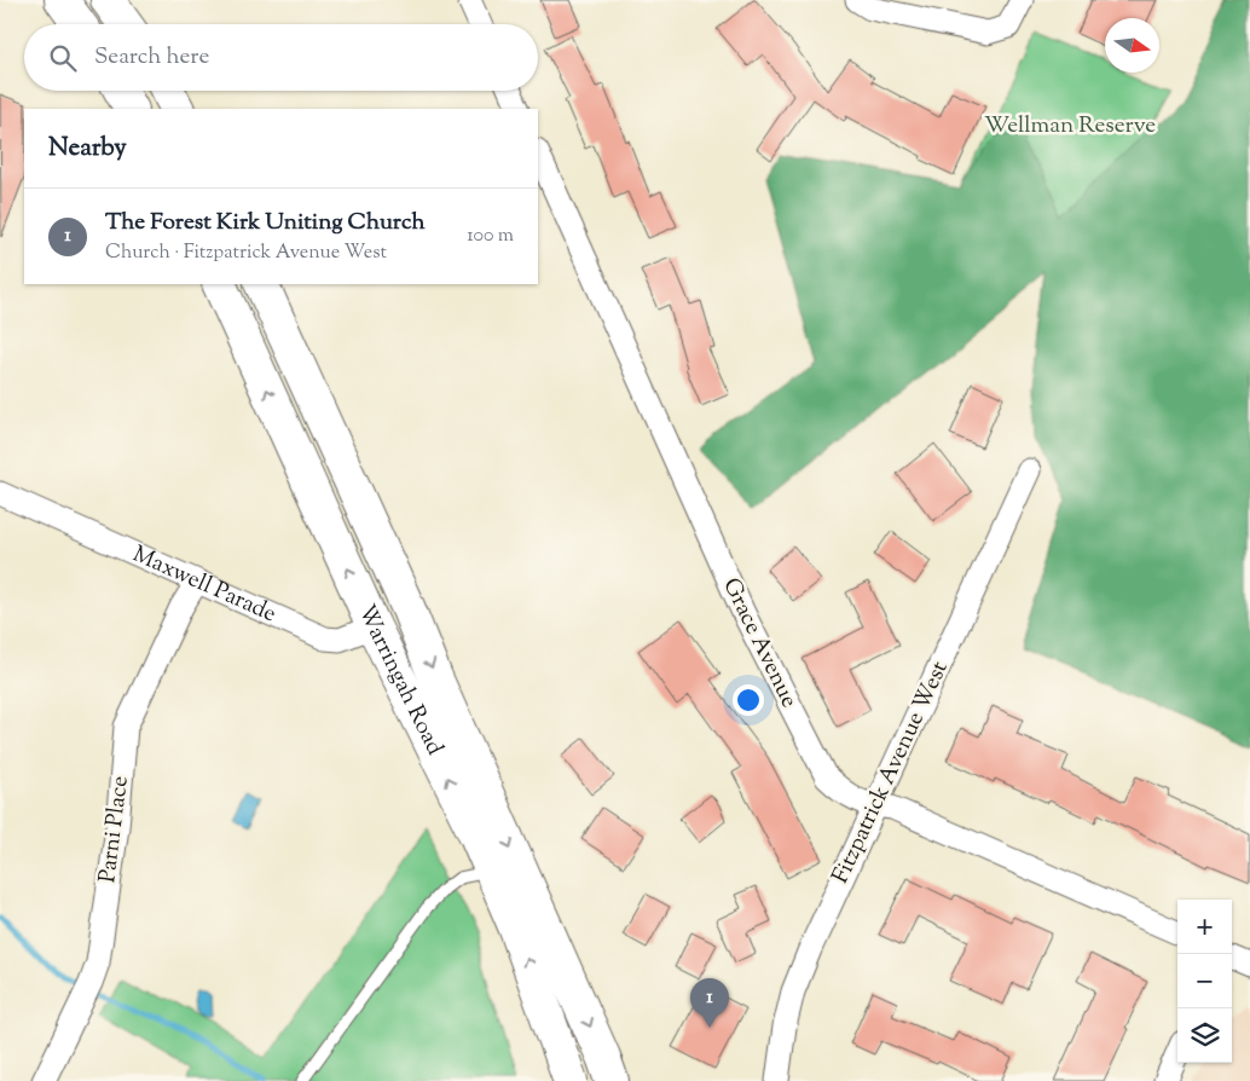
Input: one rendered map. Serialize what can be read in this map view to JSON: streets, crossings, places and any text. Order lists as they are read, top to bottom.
{
  "streets": {
    "highway": ["Maxwell Parade", "Warringah Road"],
    "street": ["Grace Avenue", "Fitzpatrick Avenue West", "Parni Place"]
  },
  "crossings": [
    ["Maxwell Parade", "Warringah Road"],
    ["Maxwell Parade", "Parni Place"],
    ["Grace Avenue", "Fitzpatrick Avenue West"]
  ],
  "parks": ["Wellman Reserve"],
  "north": "right",
  "page": {
    "search": "Search here",
    "heading": "Nearby",
    "list": [
      {
        "mark": "1",
        "name": "The Forest Kirk Uniting Church",
        "note": "Church · Fitzpatrick Avenue West",
        "value": "100 m"
      }
    ],
    "map_buttons": ["+", "−"],
    "pins": "1"
  }
}
